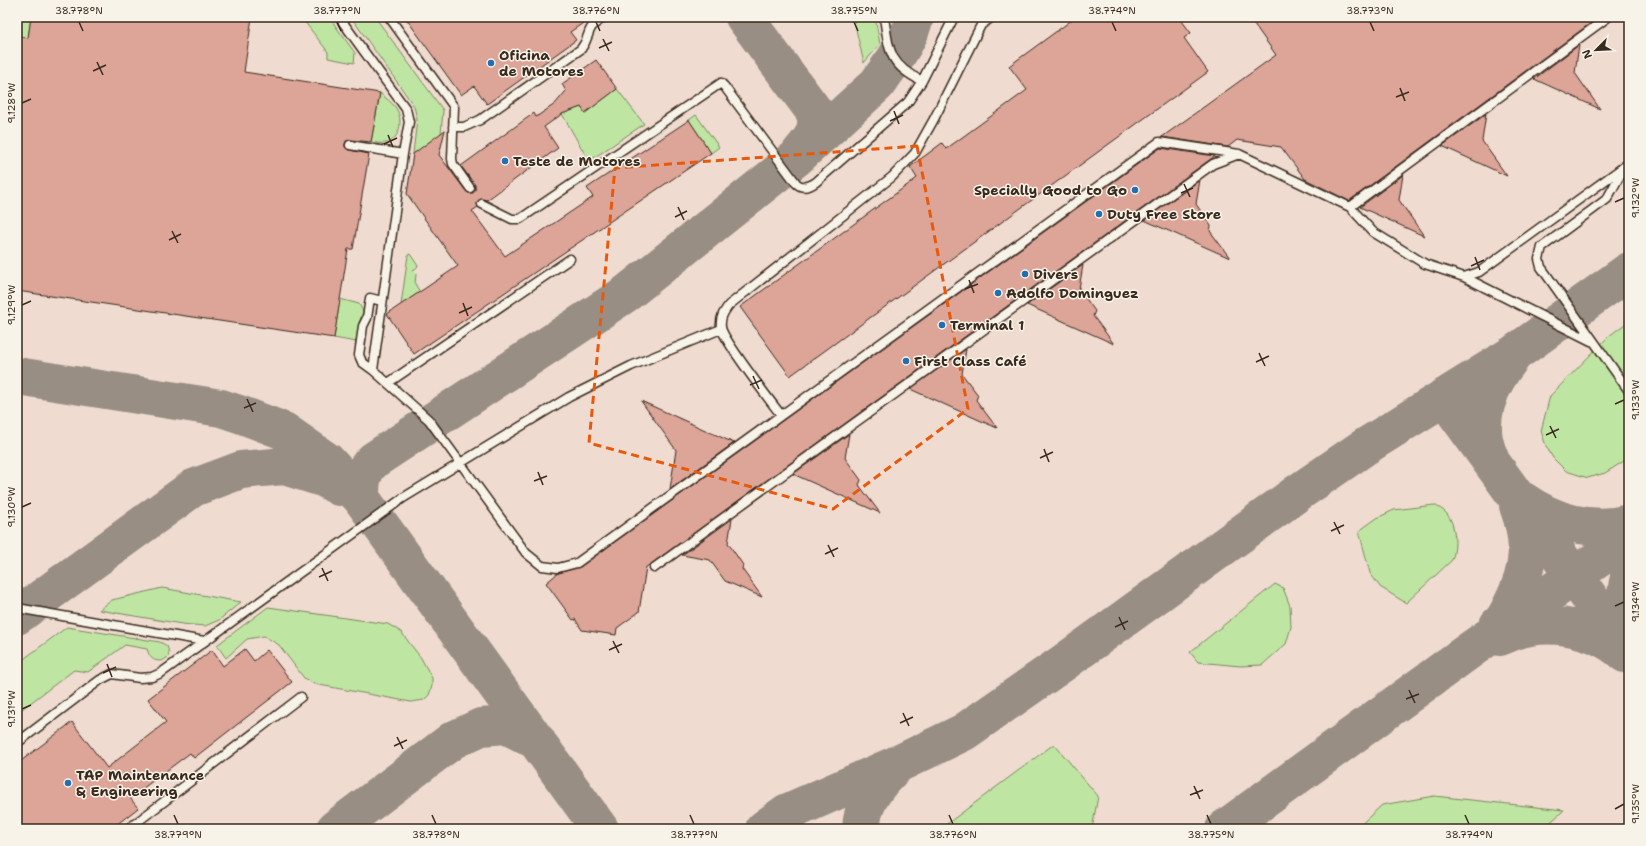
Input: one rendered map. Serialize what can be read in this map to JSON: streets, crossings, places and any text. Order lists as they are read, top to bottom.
{
  "places": [
    "Oficina de Motores",
    "Teste de Motores",
    "Specially Good to Go",
    "Duty Free Store",
    "Divers",
    "Adolfo Dominguez",
    "Terminal 1",
    "First Class Café",
    "TAP Maintenance & Engineering"
  ],
  "north": "bottom left",
  "coordinates": [
    "38.778°N",
    "38.777°N",
    "38.776°N",
    "38.775°N",
    "38.774°N",
    "38.773°N",
    "9.128°W",
    "9.132°W",
    "9.129°W",
    "9.133°W",
    "9.130°W",
    "9.134°W",
    "9.131°W",
    "9.135°W",
    "38.779°N"
  ]
}
